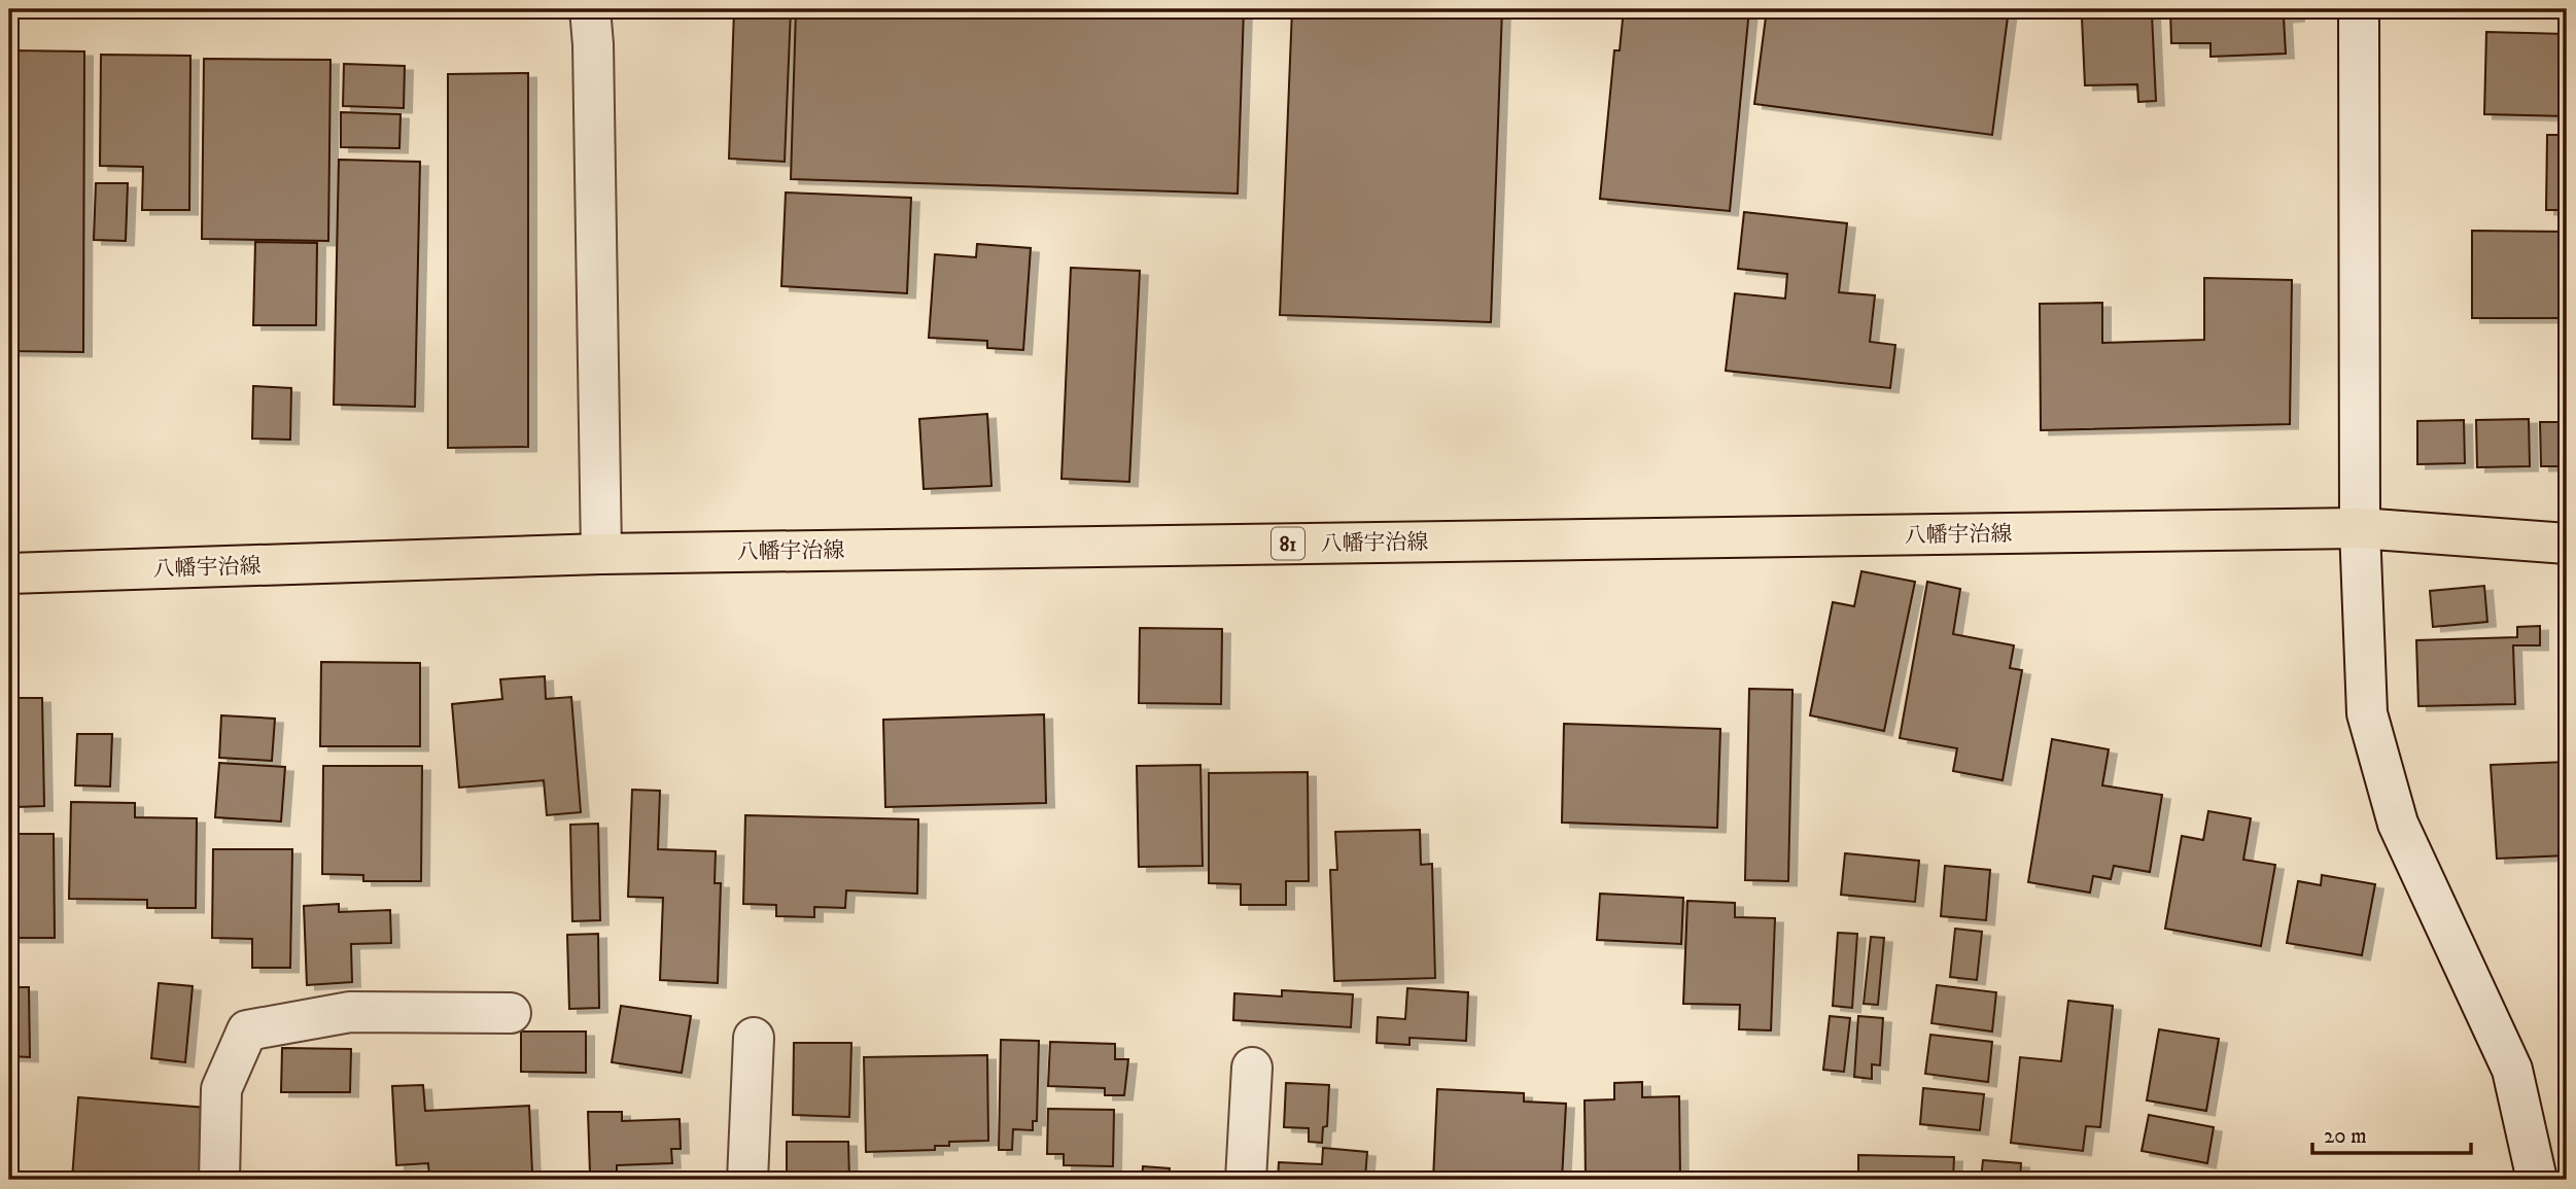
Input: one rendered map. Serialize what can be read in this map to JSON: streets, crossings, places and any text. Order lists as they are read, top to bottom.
{
  "streets": {
    "main road": ["八幡宇治線", "81"]
  },
  "scale_bar": "20 m"
}
